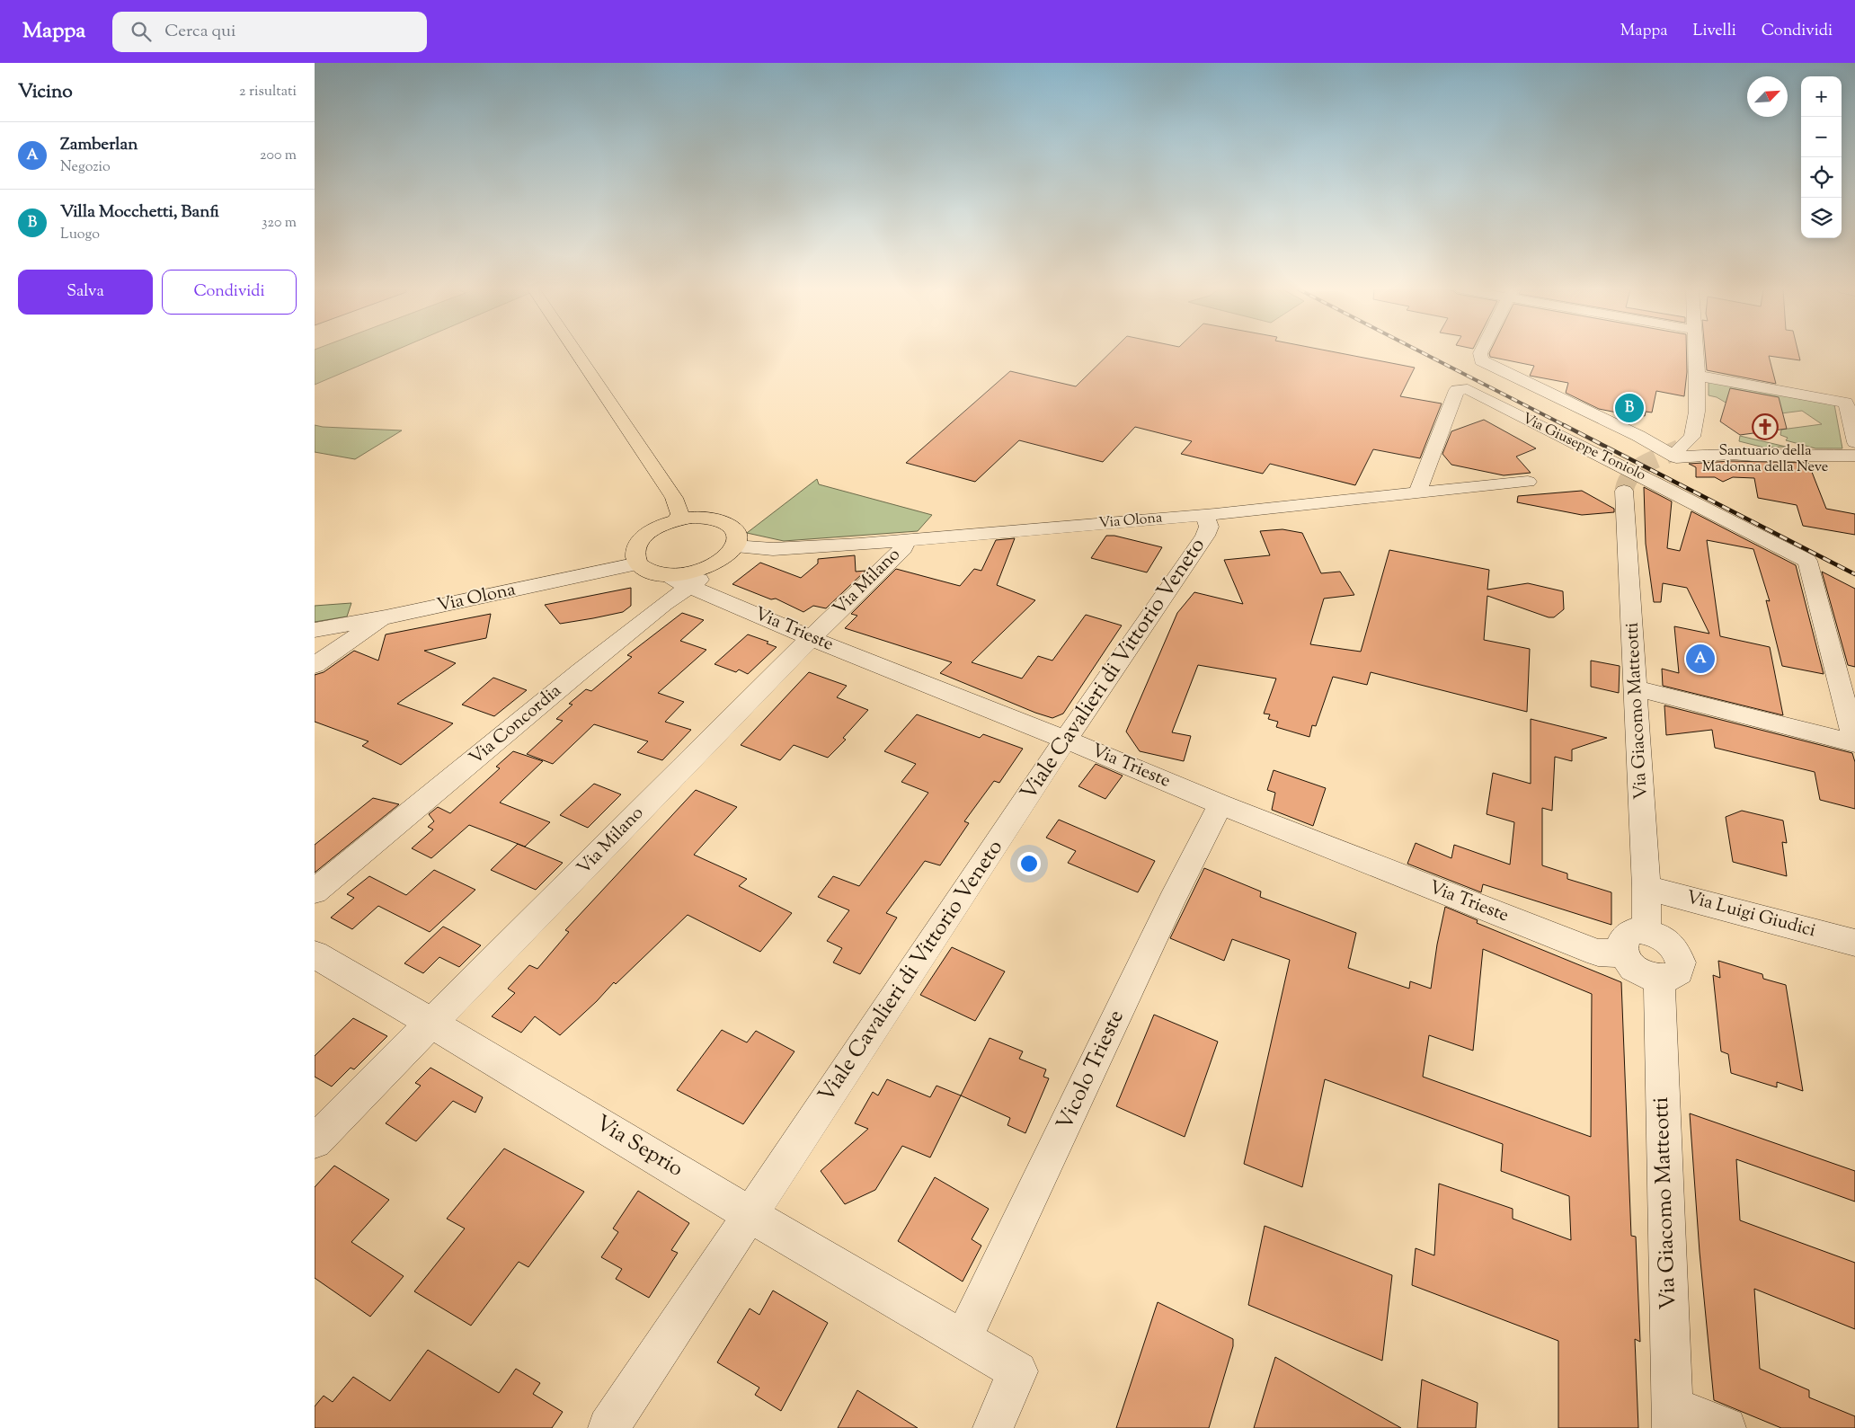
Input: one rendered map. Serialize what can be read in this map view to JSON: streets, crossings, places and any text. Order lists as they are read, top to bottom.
{
  "streets": {
    "street": [
      "Via Giuseppe Toniolo",
      "Via Olona",
      "Via Milano",
      "Via Trieste",
      "Viale Cavalieri di Vittorio Veneto",
      "Via Giacomo Matteotti",
      "Via Concordia",
      "Via Luigi Giudici",
      "Vicolo Trieste",
      "Via Seprio"
    ]
  },
  "crossings": [
    ["Via Giuseppe Toniolo", "Via Olona"],
    ["Via Olona", "Via Milano"],
    ["Via Olona", "Viale Cavalieri di Vittorio Veneto"],
    ["Via Olona", "Via Concordia"],
    ["Via Milano", "Via Trieste"],
    ["Via Milano", "Via Seprio"],
    ["Via Trieste", "Viale Cavalieri di Vittorio Veneto"],
    ["Via Trieste", "Via Concordia"],
    ["Via Trieste", "Vicolo Trieste"],
    ["Viale Cavalieri di Vittorio Veneto", "Via Seprio"],
    ["Via Giacomo Matteotti", "Via Luigi Giudici"],
    ["Vicolo Trieste", "Via Seprio"]
  ],
  "places": {
    "church": ["Santuario della Madonna della Neve"]
  },
  "north": "top right",
  "page": {
    "header": "Mappa",
    "search": "Cerca qui",
    "nav": ["Mappa", "Livelli", "Condividi"],
    "heading": ["Vicino", "2 risultati"],
    "map_buttons": ["+", "−"],
    "list": [
      {
        "mark": "A",
        "name": "Zamberlan",
        "note": "Negozio",
        "value": "200 m"
      },
      {
        "mark": "B",
        "name": "Villa Mocchetti, Banfi",
        "note": "Luogo",
        "value": "320 m"
      }
    ],
    "buttons": ["Salva", "Condividi"],
    "pins": ["B", "A"]
  }
}
